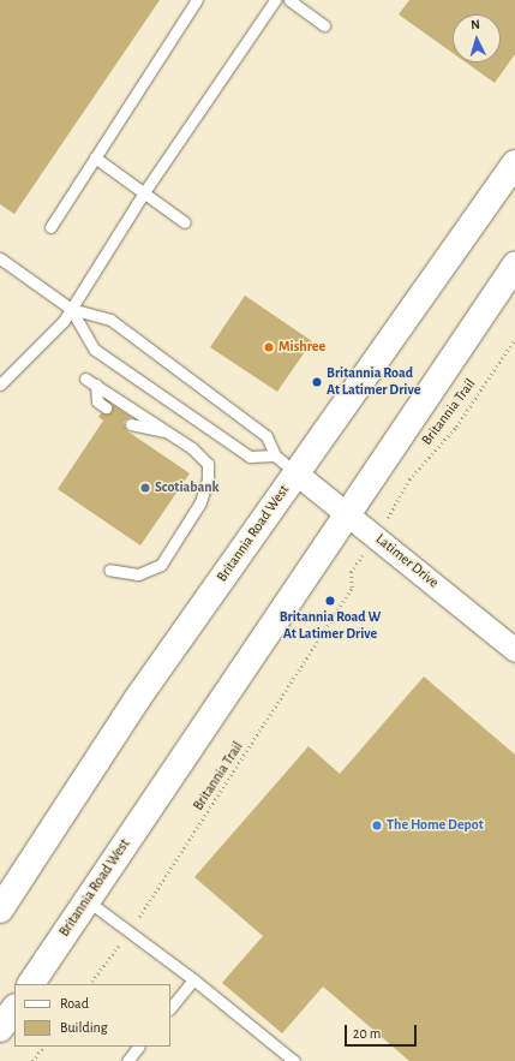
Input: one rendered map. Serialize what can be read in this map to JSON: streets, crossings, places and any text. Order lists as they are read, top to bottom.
{
  "streets": {
    "main road": ["Britannia Road West"],
    "street": ["Latimer Drive"],
    "path": ["Britannia Trail"]
  },
  "crossings": [
    ["Britannia Road West", "Latimer Drive"]
  ],
  "places": [
    "Mishree",
    "Britannia Road At Latimer Drive",
    "Scotiabank",
    "Britannia Road W At Latimer Drive",
    "The Home Depot"
  ],
  "legend": ["Road", "Building"],
  "scale_bar": "20 m",
  "north": "top"
}
